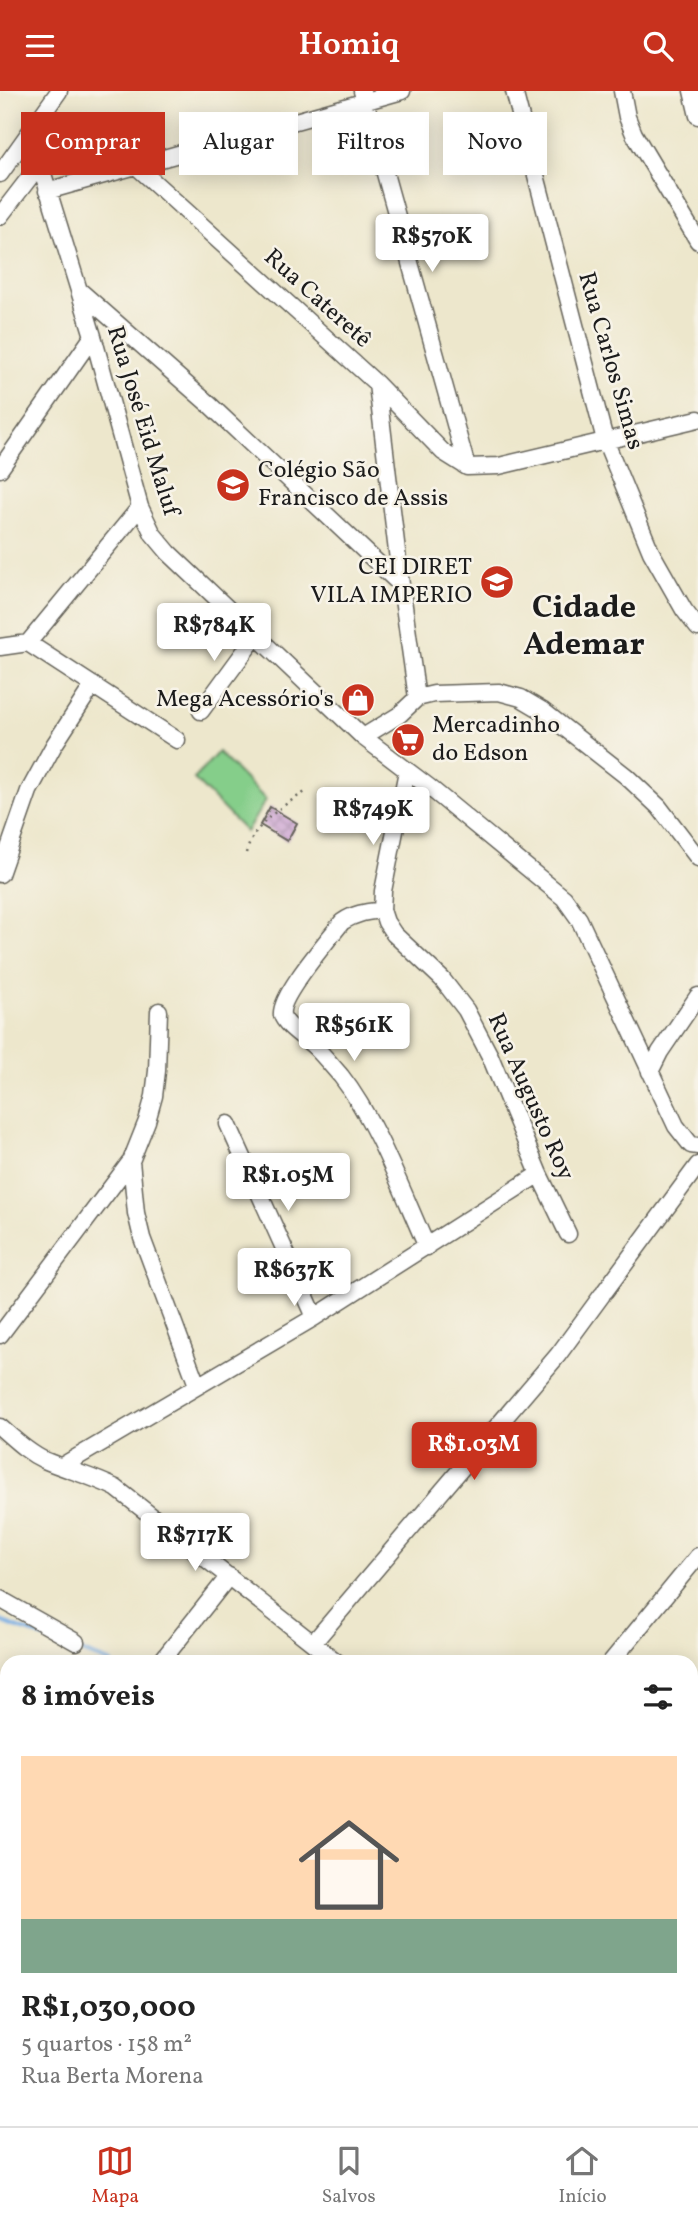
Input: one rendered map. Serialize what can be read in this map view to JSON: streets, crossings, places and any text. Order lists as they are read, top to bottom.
{
  "streets": {
    "street": [
      "Rua Cateretê",
      "Rua Carlos Simas",
      "Rua José Eid Maluf",
      "Rua Augusto Roy"
    ]
  },
  "districts": ["Cidade Ademar"],
  "places": {
    "school or university": ["Colégio São Francisco de Assis", "CEI DIRET VILA IMPERIO"],
    "shop": ["Mega Acessório's"],
    "supermarket": ["Mercadinho do Edson"]
  },
  "page": {
    "header": "Homiq",
    "chip": [
      "Comprar",
      "Alugar",
      "Filtros",
      "Novo"
    ],
    "price": [
      "R$570K",
      "R$784K",
      "R$749K",
      "R$561K",
      "R$1.05M",
      "R$637K",
      "R$1.03M",
      "R$717K"
    ],
    "heading": "8 imóveis",
    "list": [
      {
        "name": "R$1,030,000",
        "note": "5 quartos · 158 m² · Rua Berta Morena"
      }
    ],
    "tabs": ["Mapa", "Salvos", "Início"]
  }
}
